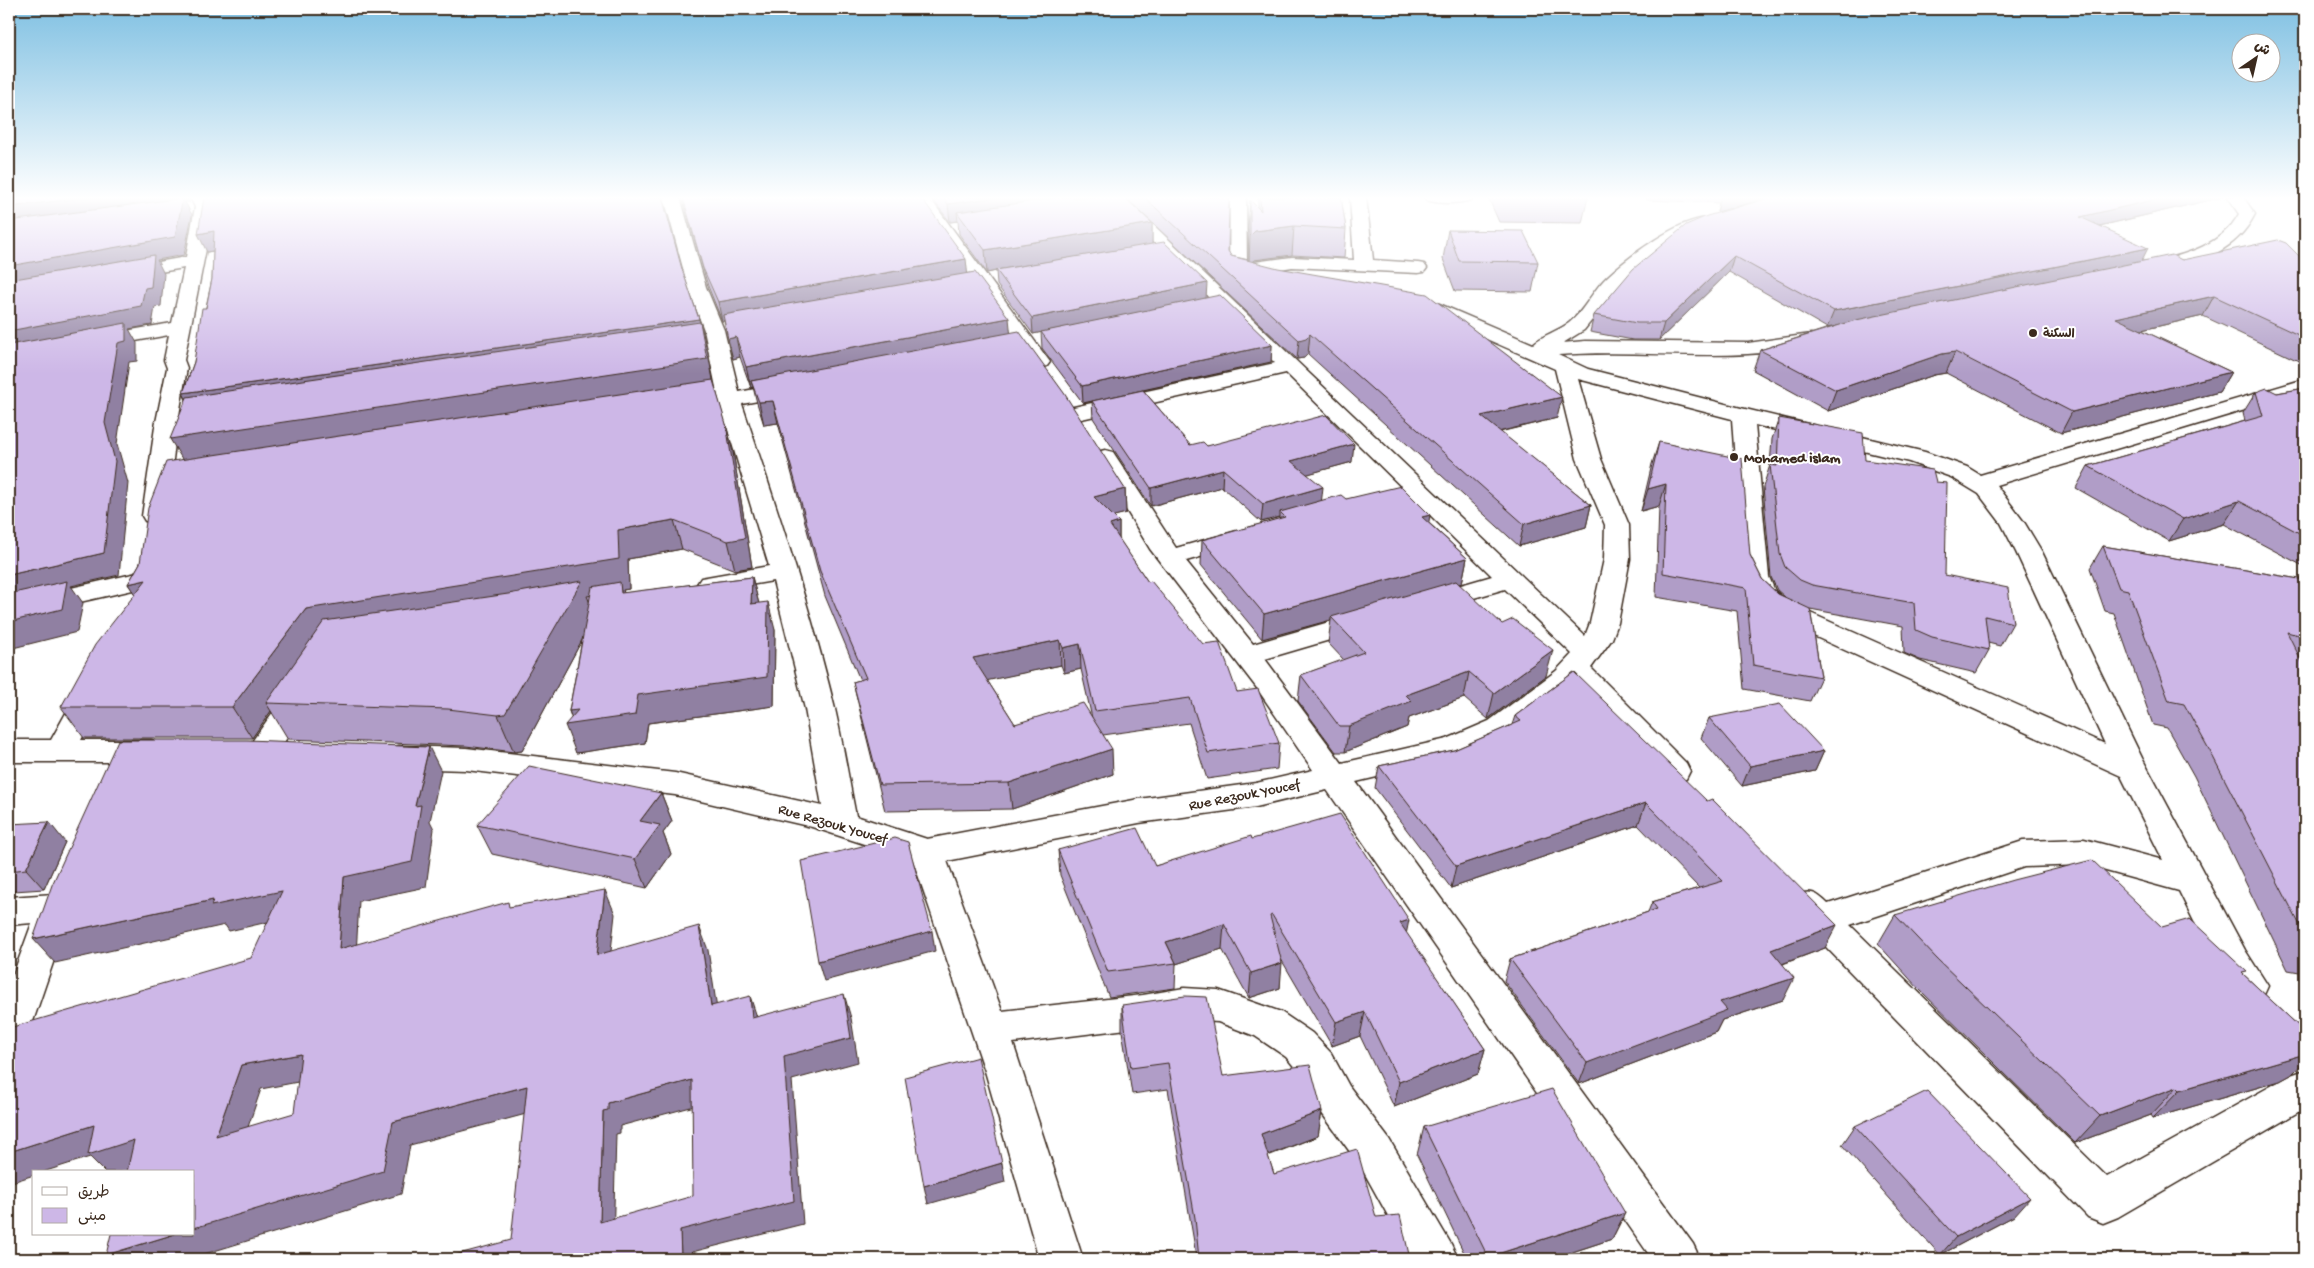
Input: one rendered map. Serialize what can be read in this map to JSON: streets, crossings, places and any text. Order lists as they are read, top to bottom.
{
  "streets": {
    "street": ["Rue Rezouk Youcef"]
  },
  "places": ["السكنة", "Mohamed islam"],
  "legend": ["طريق", "مبنى"],
  "north": "top right"
}
